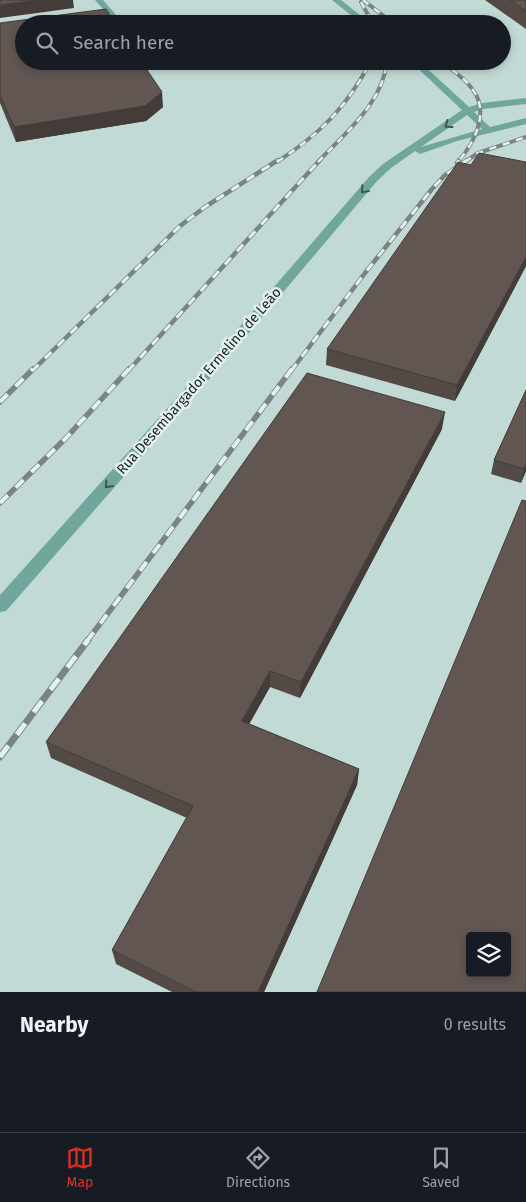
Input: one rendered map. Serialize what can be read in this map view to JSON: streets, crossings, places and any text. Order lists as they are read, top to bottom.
{
  "streets": {
    "street": ["Rua Desembargador Ermelino de Leão"]
  },
  "one_way": ["Rua Desembargador Ermelino de Leão"],
  "page": {
    "search": "Search here",
    "heading": ["Nearby", "0 results"],
    "nav": ["Map", "Directions", "Saved"]
  }
}
